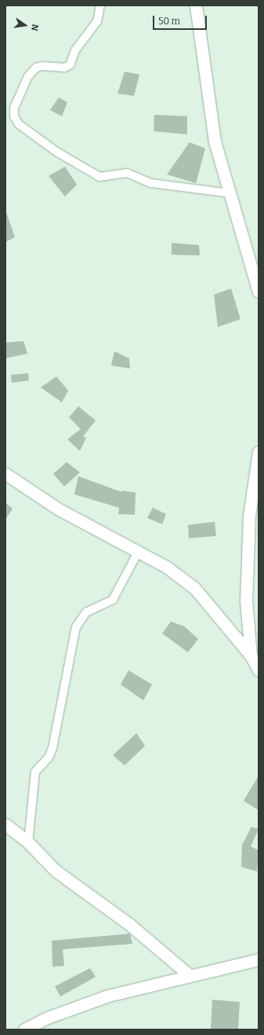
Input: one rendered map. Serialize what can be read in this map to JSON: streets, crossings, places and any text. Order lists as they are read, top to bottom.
{
  "scale_bar": "50 m",
  "north": "right"
}
